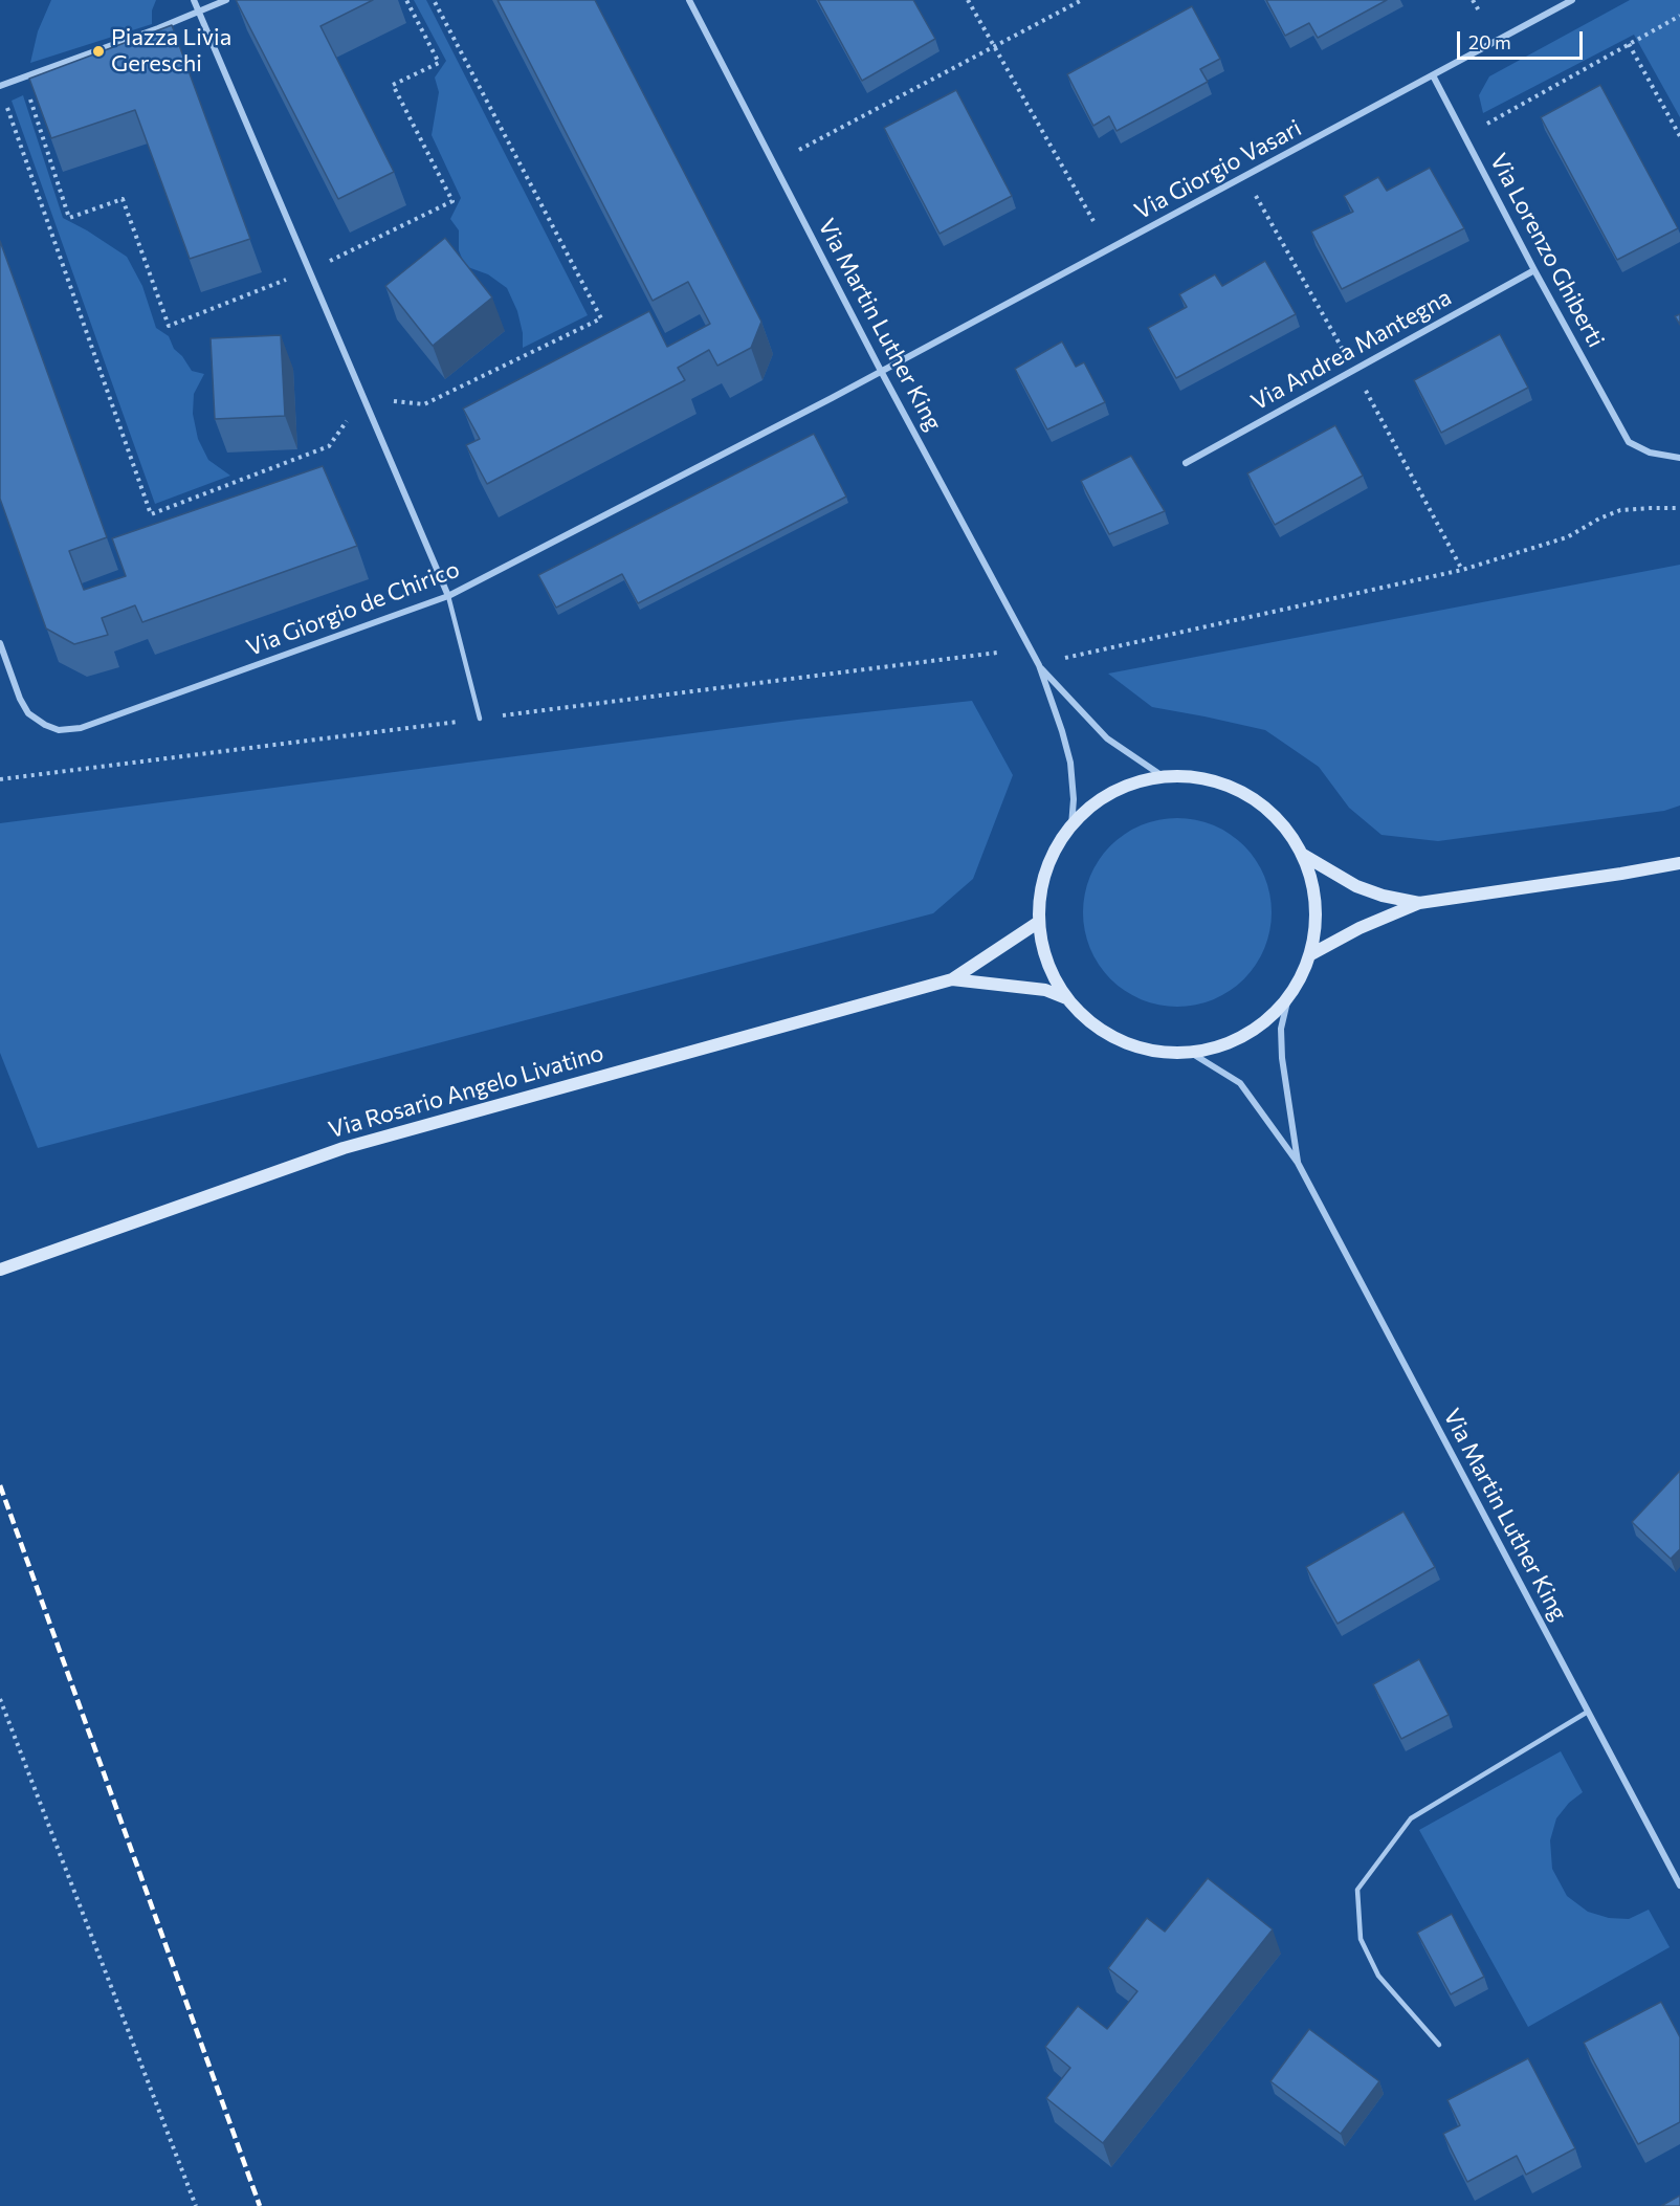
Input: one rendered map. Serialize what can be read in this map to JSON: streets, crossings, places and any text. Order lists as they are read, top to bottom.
{
  "streets": {
    "street": [
      "Via Giorgio Vasari",
      "Via Lorenzo Ghiberti",
      "Via Martin Luther King",
      "Via Andrea Mantegna",
      "Via Giorgio de Chirico",
      "Via Rosario Angelo Livatino"
    ]
  },
  "crossings": [
    ["Via Giorgio Vasari", "Via Lorenzo Ghiberti"],
    ["Via Giorgio Vasari", "Via Martin Luther King"],
    ["Via Giorgio Vasari", "Via Giorgio de Chirico"],
    ["Via Lorenzo Ghiberti", "Via Andrea Mantegna"],
    ["Via Martin Luther King", "Via Giorgio de Chirico"]
  ],
  "places": ["Piazza Livia Gereschi"],
  "scale_bar": "20 m"
}
